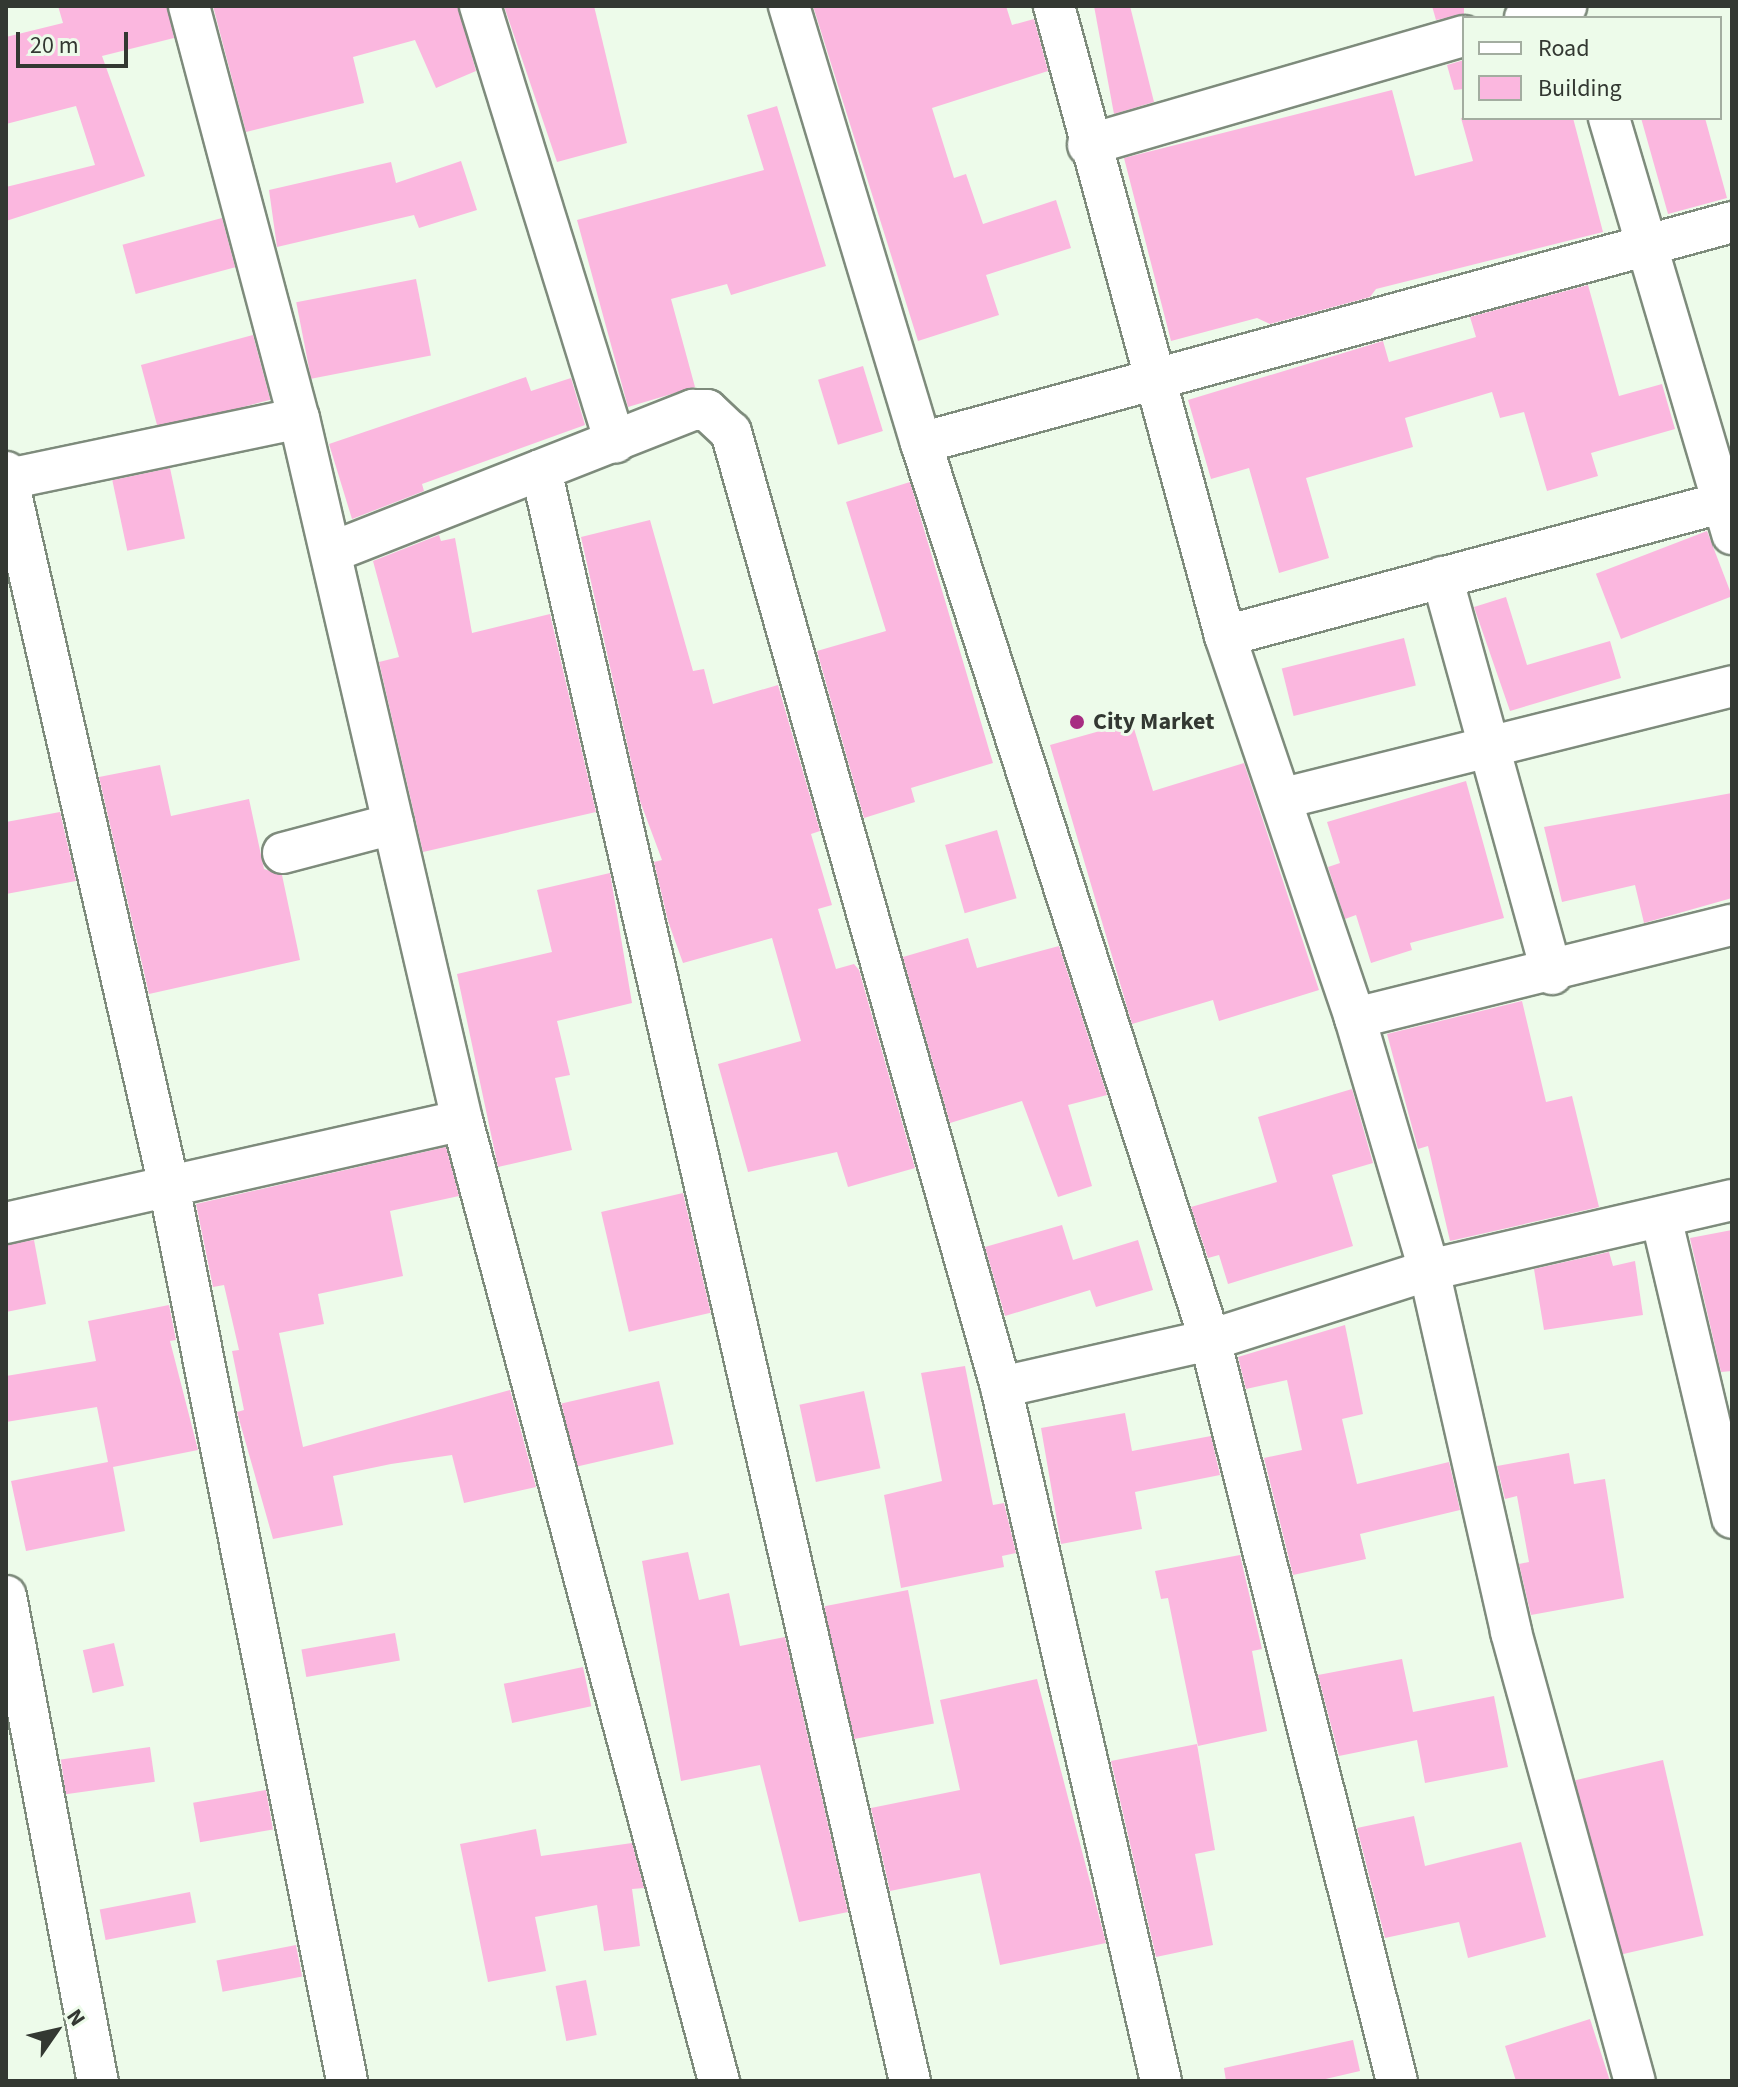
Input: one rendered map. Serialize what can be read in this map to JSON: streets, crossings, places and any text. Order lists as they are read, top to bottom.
{
  "places": ["City Market"],
  "legend": ["Road", "Building"],
  "scale_bar": "20 m",
  "north": "top right"
}
